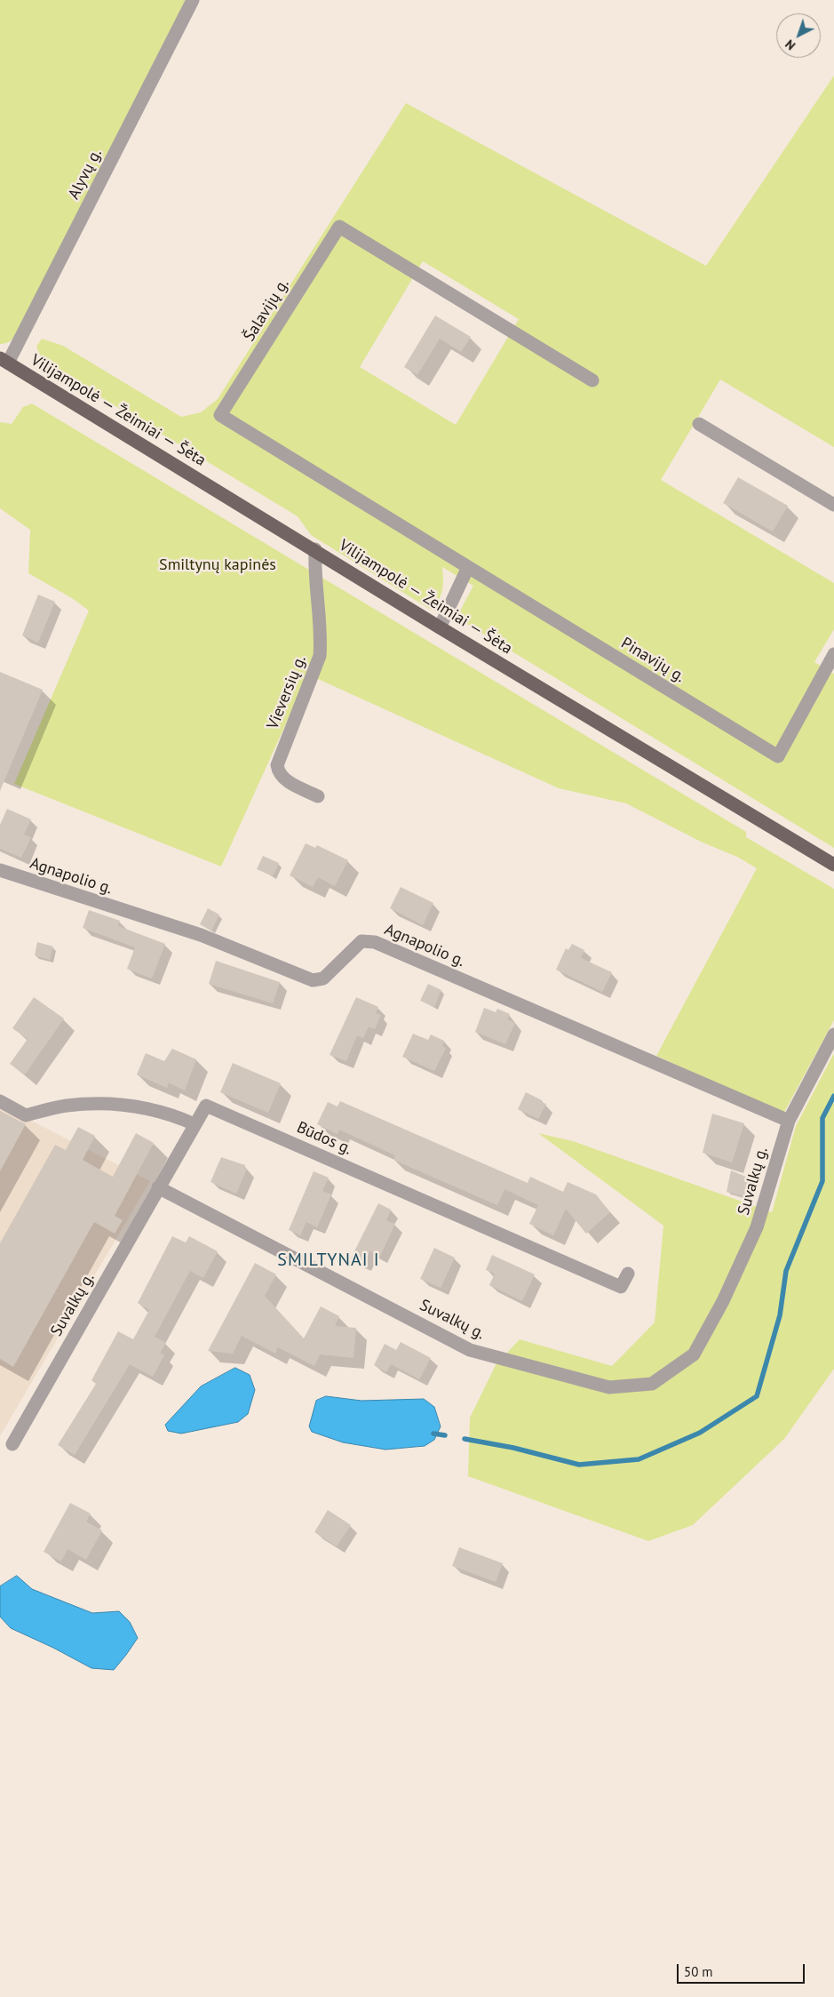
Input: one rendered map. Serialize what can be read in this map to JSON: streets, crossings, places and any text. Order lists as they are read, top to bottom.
{
  "streets": {
    "main road": ["Vilijampolė — Žeimiai — Šėta"],
    "street": [
      "Alyvų g.",
      "Šalavijų g.",
      "Pinavijų g.",
      "Vieversių g.",
      "Agnapolio g.",
      "Būdos g.",
      "Suvalkų g."
    ]
  },
  "crossings": [
    ["Alyvų g.", "Vilijampolė — Žeimiai — Šėta"],
    ["Šalavijų g.", "Pinavijų g."],
    ["Vilijampolė — Žeimiai — Šėta", "Vieversių g."],
    ["Agnapolio g.", "Suvalkų g."]
  ],
  "districts": ["SMILTYNAI I"],
  "parks": ["Smiltynų kapinės"],
  "scale_bar": "50 m",
  "north": "bottom left"
}
